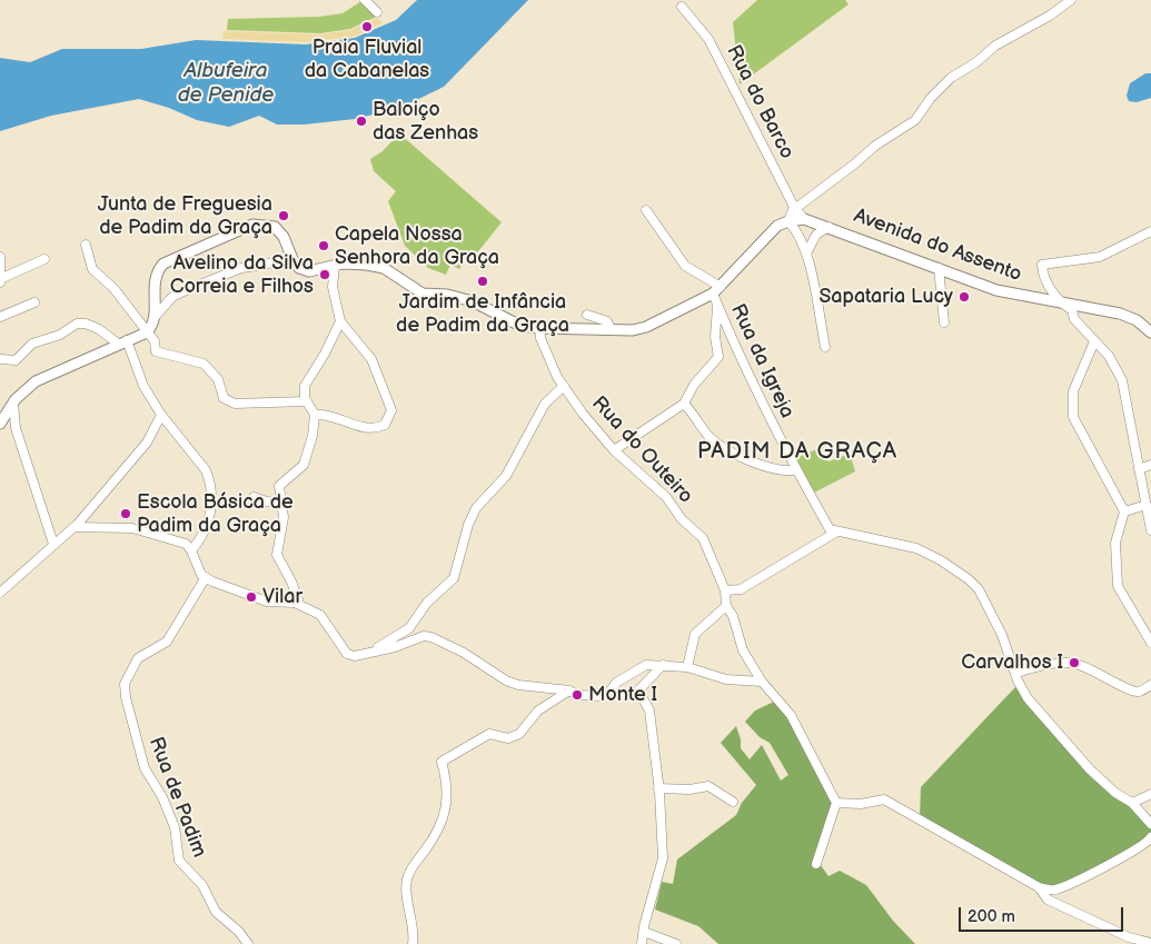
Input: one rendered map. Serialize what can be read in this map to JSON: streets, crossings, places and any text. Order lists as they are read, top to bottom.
{
  "streets": {
    "main road": ["Avenida do Assento"],
    "street": [
      "Rua do Barco",
      "Rua da Igreja",
      "Rua do Outeiro",
      "Rua de Padim"
    ]
  },
  "crossings": [
    ["Rua do Barco", "Avenida do Assento"]
  ],
  "districts": ["PADIM DA GRAÇA"],
  "water": ["Albufeira de Penide"],
  "places": [
    "Praia Fluvial da Cabanelas",
    "Baloiço das Zenhas",
    "Junta de Freguesia de Padim da Graça",
    "Capela Nossa Senhora da Graça",
    "Avelino da Silva Correia e Filhos",
    "Jardim de Infância de Padim da Graça",
    "Sapataria Lucy",
    "Escola Básica de Padim da Graça",
    "Vilar",
    "Carvalhos I",
    "Monte I"
  ],
  "scale_bar": "200 m"
}
